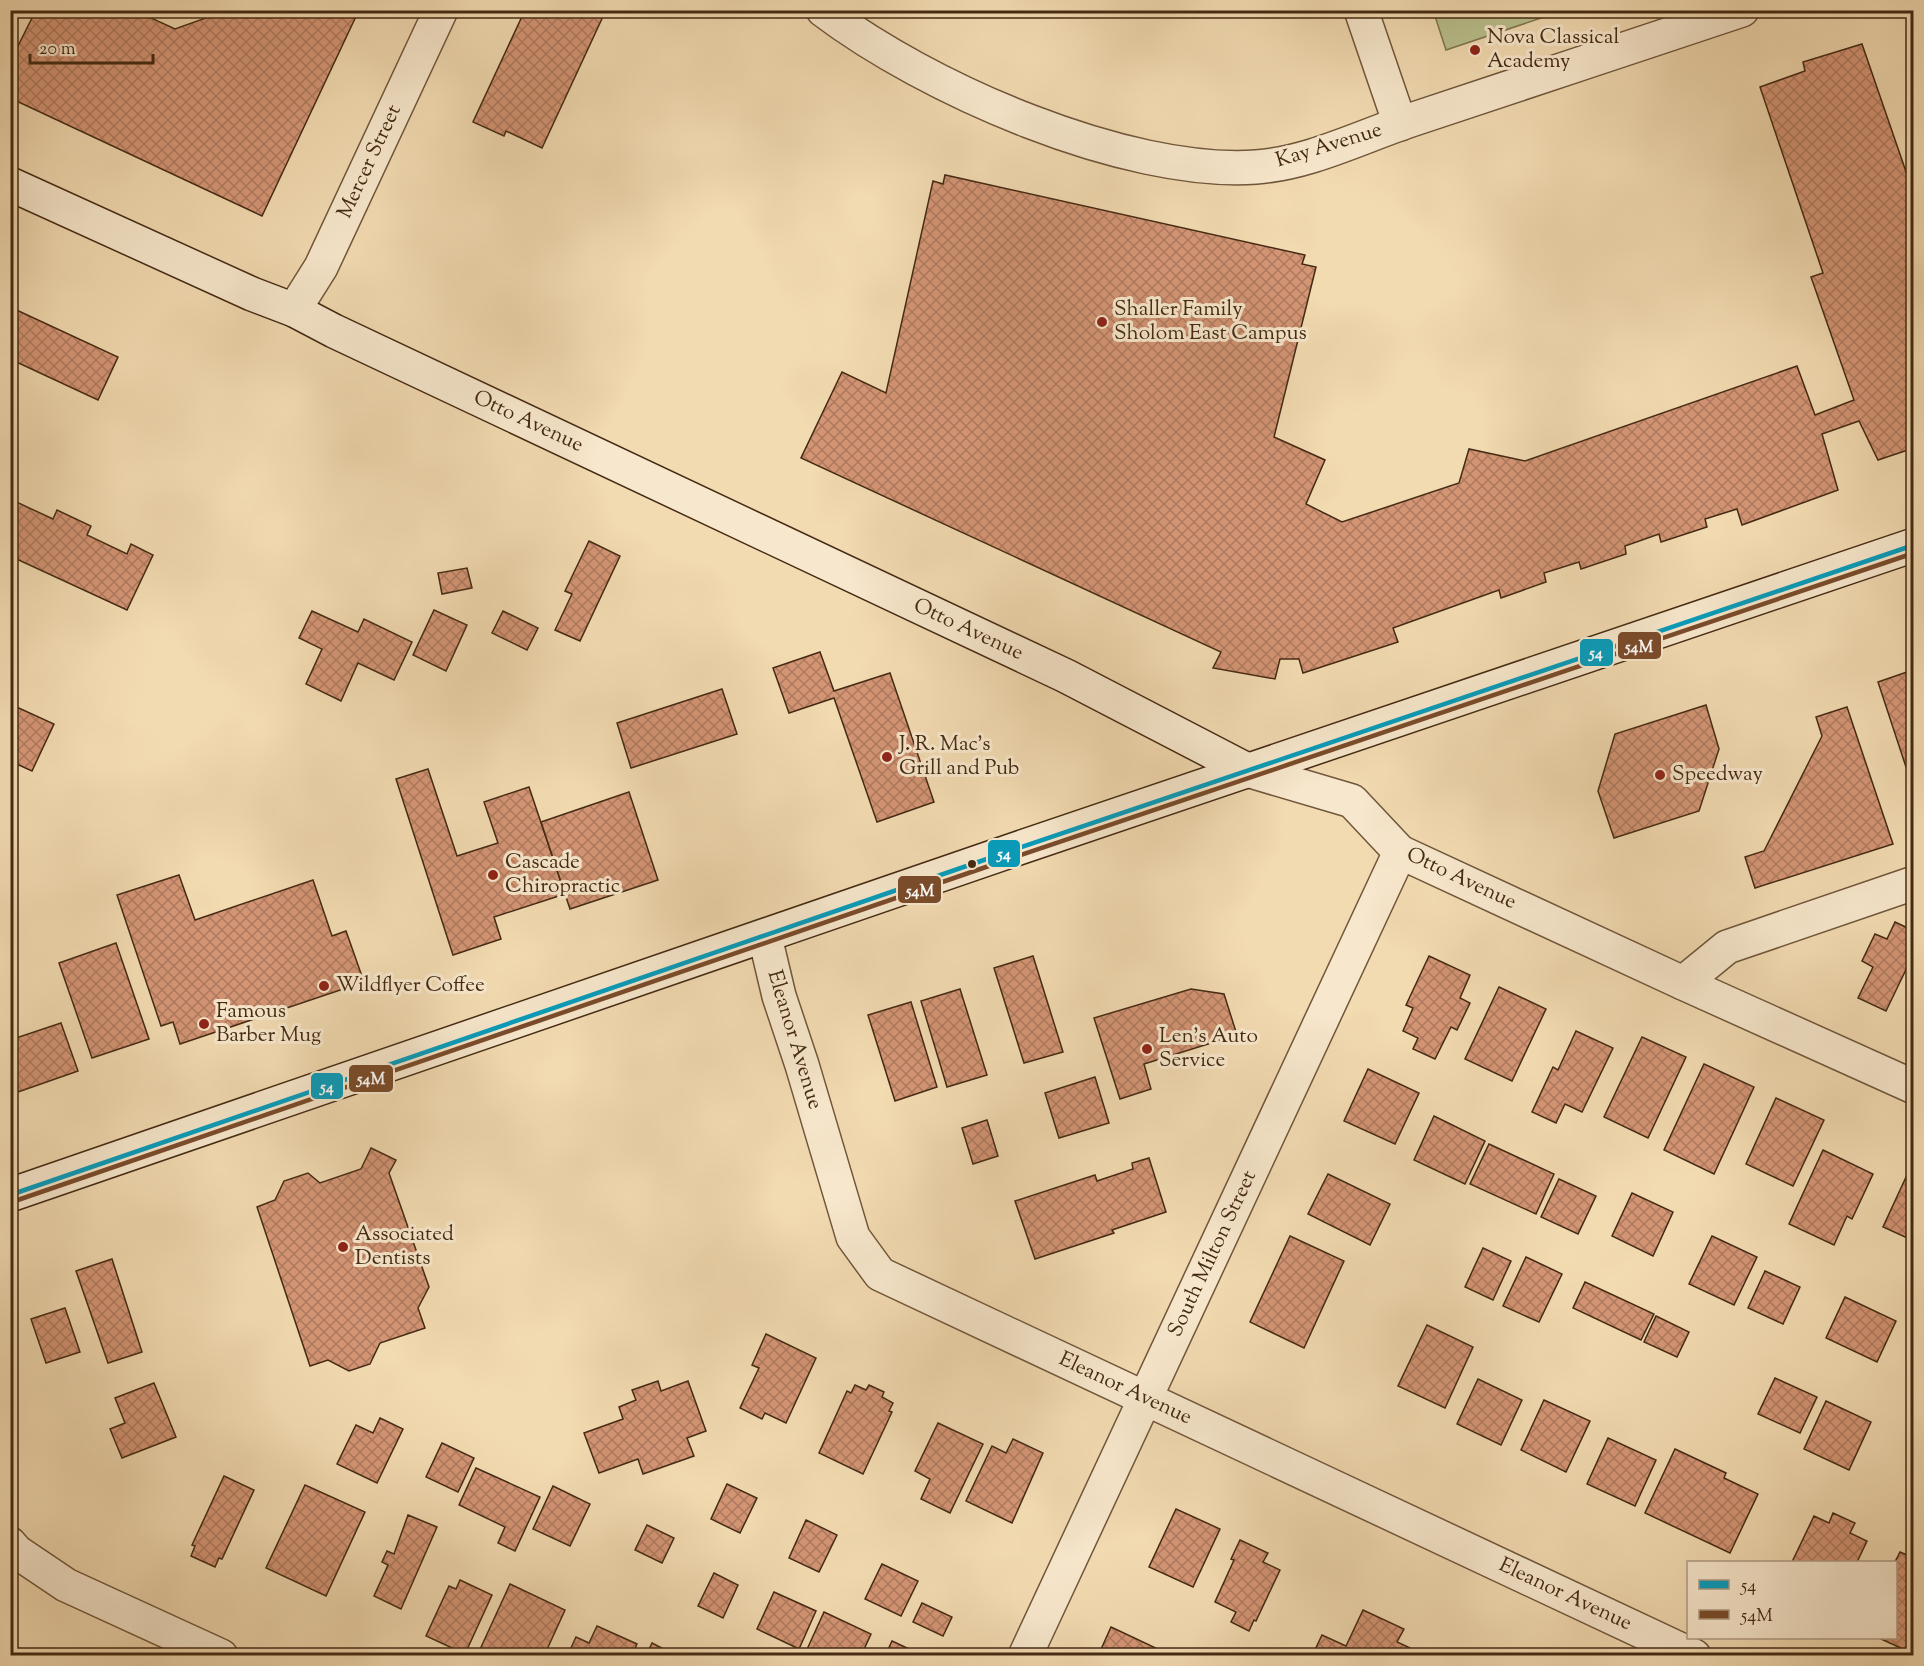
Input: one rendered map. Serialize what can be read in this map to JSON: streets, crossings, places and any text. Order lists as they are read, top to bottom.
{
  "streets": {
    "street": [
      "Kay Avenue",
      "Mercer Street",
      "Otto Avenue",
      "Eleanor Avenue",
      "South Milton Street"
    ]
  },
  "crossings": [
    ["Mercer Street", "Otto Avenue"],
    ["Otto Avenue", "South Milton Street"],
    ["Eleanor Avenue", "South Milton Street"]
  ],
  "places": [
    "Nova Classical Academy",
    "Shaller Family Sholom East Campus",
    "J. R. Mac's Grill and Pub",
    "Speedway",
    "Cascade Chiropractic",
    "Wildflyer Coffee",
    "Famous Barber Mug",
    "Len's Auto Service",
    "Associated Dentists"
  ],
  "lines": ["transit line 54", "transit line 54M"],
  "legend": ["54", "54M"],
  "scale_bar": "20 m"
}
